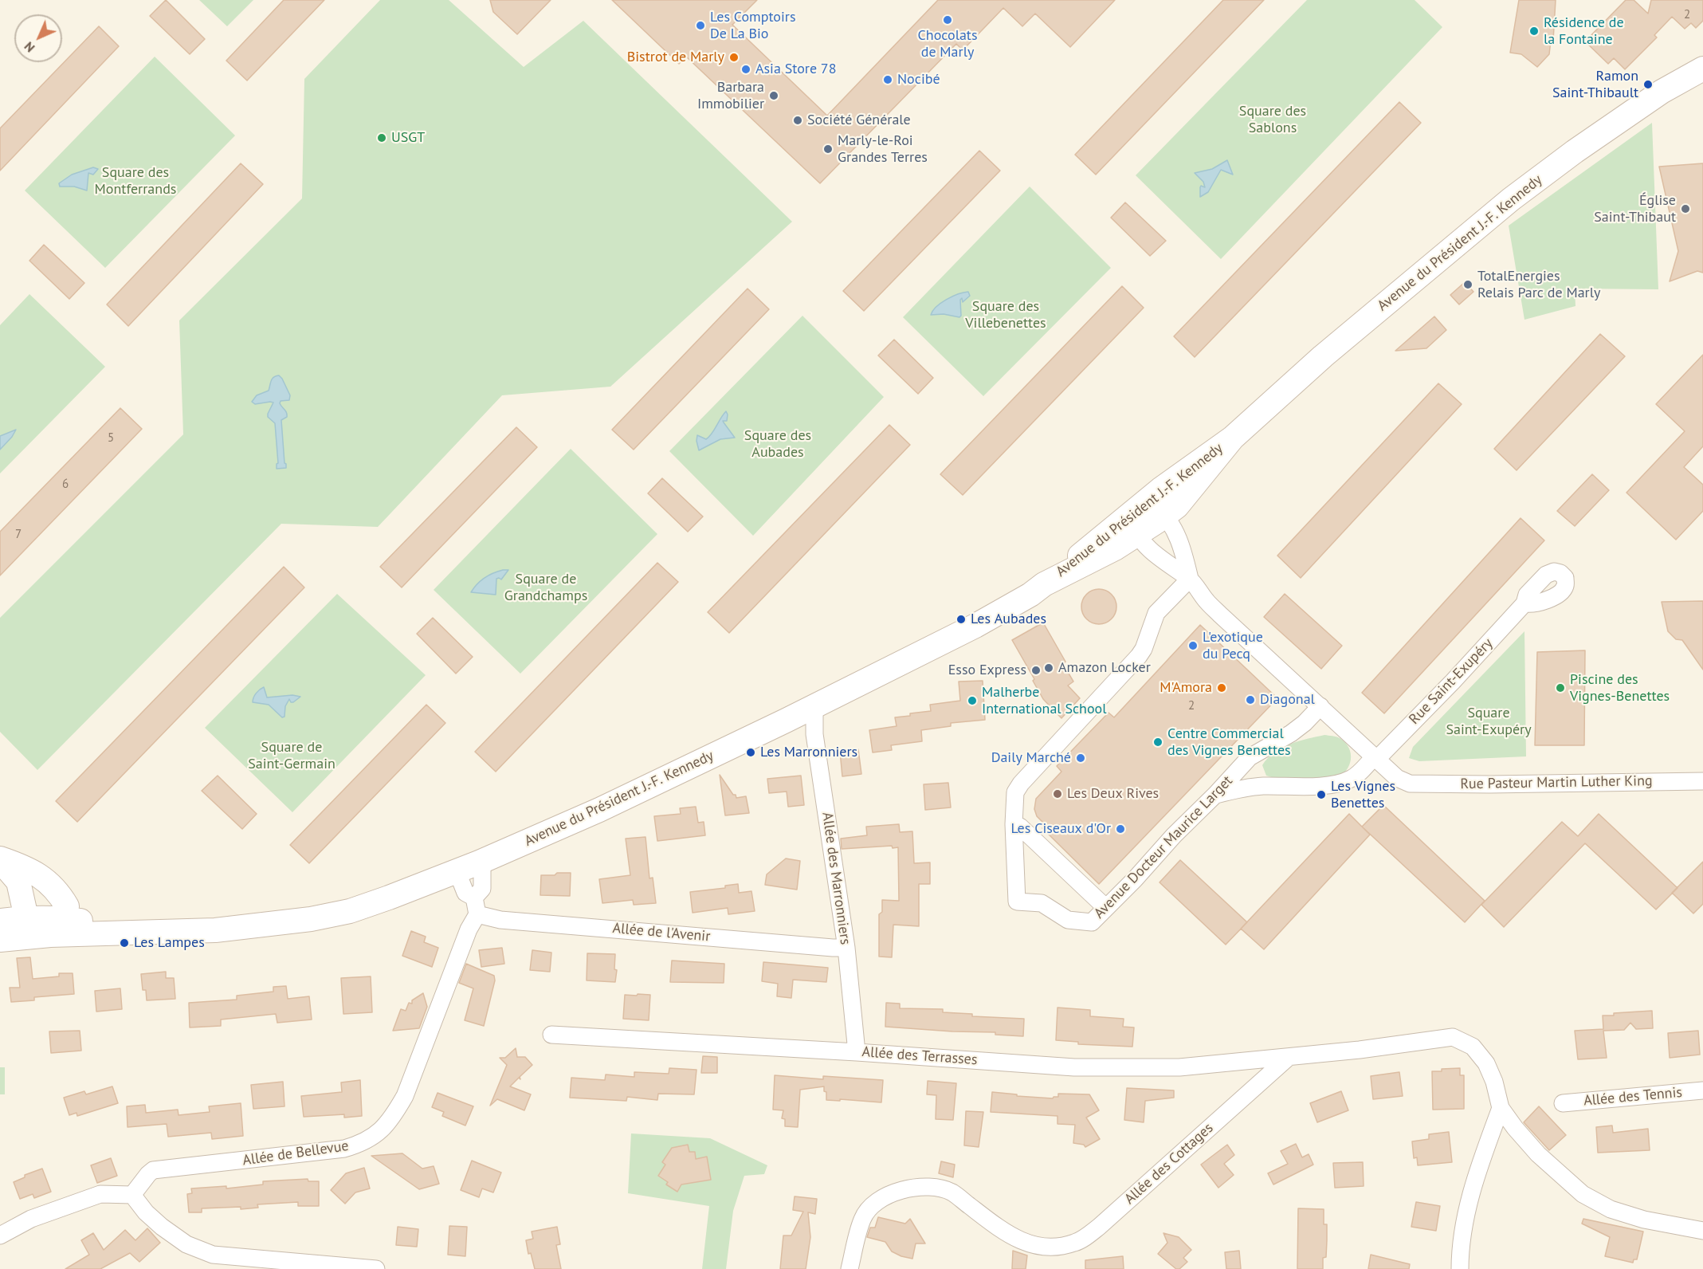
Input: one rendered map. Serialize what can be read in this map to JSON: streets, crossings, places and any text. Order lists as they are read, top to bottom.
{
  "streets": {
    "main road": ["Avenue du Président J.-F. Kennedy"],
    "street": [
      "Rue Saint-Exupéry",
      "Rue Pasteur Martin Luther King",
      "Avenue Docteur Maurice Larget",
      "Allée des Marronniers",
      "Allée de l'Avenir",
      "Allée des Terrasses",
      "Allée des Tennis",
      "Allée de Bellevue",
      "Allée des Cottages"
    ]
  },
  "crossings": [
    ["Avenue du Président J.-F. Kennedy", "Allée des Marronniers"],
    ["Avenue du Président J.-F. Kennedy", "Allée de Bellevue"],
    ["Rue Saint-Exupéry", "Rue Pasteur Martin Luther King"],
    ["Rue Saint-Exupéry", "Avenue Docteur Maurice Larget"],
    ["Allée des Marronniers", "Allée de l'Avenir"],
    ["Allée des Marronniers", "Allée des Terrasses"],
    ["Allée de l'Avenir", "Allée de Bellevue"],
    ["Allée des Terrasses", "Allée des Cottages"]
  ],
  "parks": [
    "Square des Sablons",
    "Square des Montferrands",
    "Square des Villebenettes",
    "Square des Aubades",
    "Square de Grandchamps",
    "Square Saint-Exupéry",
    "Square de Saint-Germain"
  ],
  "places": [
    "Chocolats de Marly",
    "Les Comptoirs De La Bio",
    "Résidence de la Fontaine",
    "Bistrot de Marly",
    "Asia Store 78",
    "Nocibé",
    "Ramon Saint-Thibault",
    "Barbara Immobilier",
    "Société Générale",
    "USGT",
    "Marly-le-Roi Grandes Terres",
    "Église Saint-Thibaut",
    "TotalEnergies Relais Parc de Marly",
    "Les Aubades",
    "L'exotique du Pecq",
    "Amazon Locker",
    "Esso Express",
    "M'Amora",
    "Piscine des Vignes-Benettes",
    "Diagonal",
    "Malherbe International School",
    "Centre Commercial des Vignes Benettes",
    "Les Marronniers",
    "Daily Marché",
    "Les Deux Rives",
    "Les Vignes Benettes",
    "Les Ciseaux d'Or",
    "Les Lampes"
  ],
  "house_numbers": [
    "2",
    "5",
    "6",
    "7",
    "2"
  ],
  "north": "bottom left"
}
